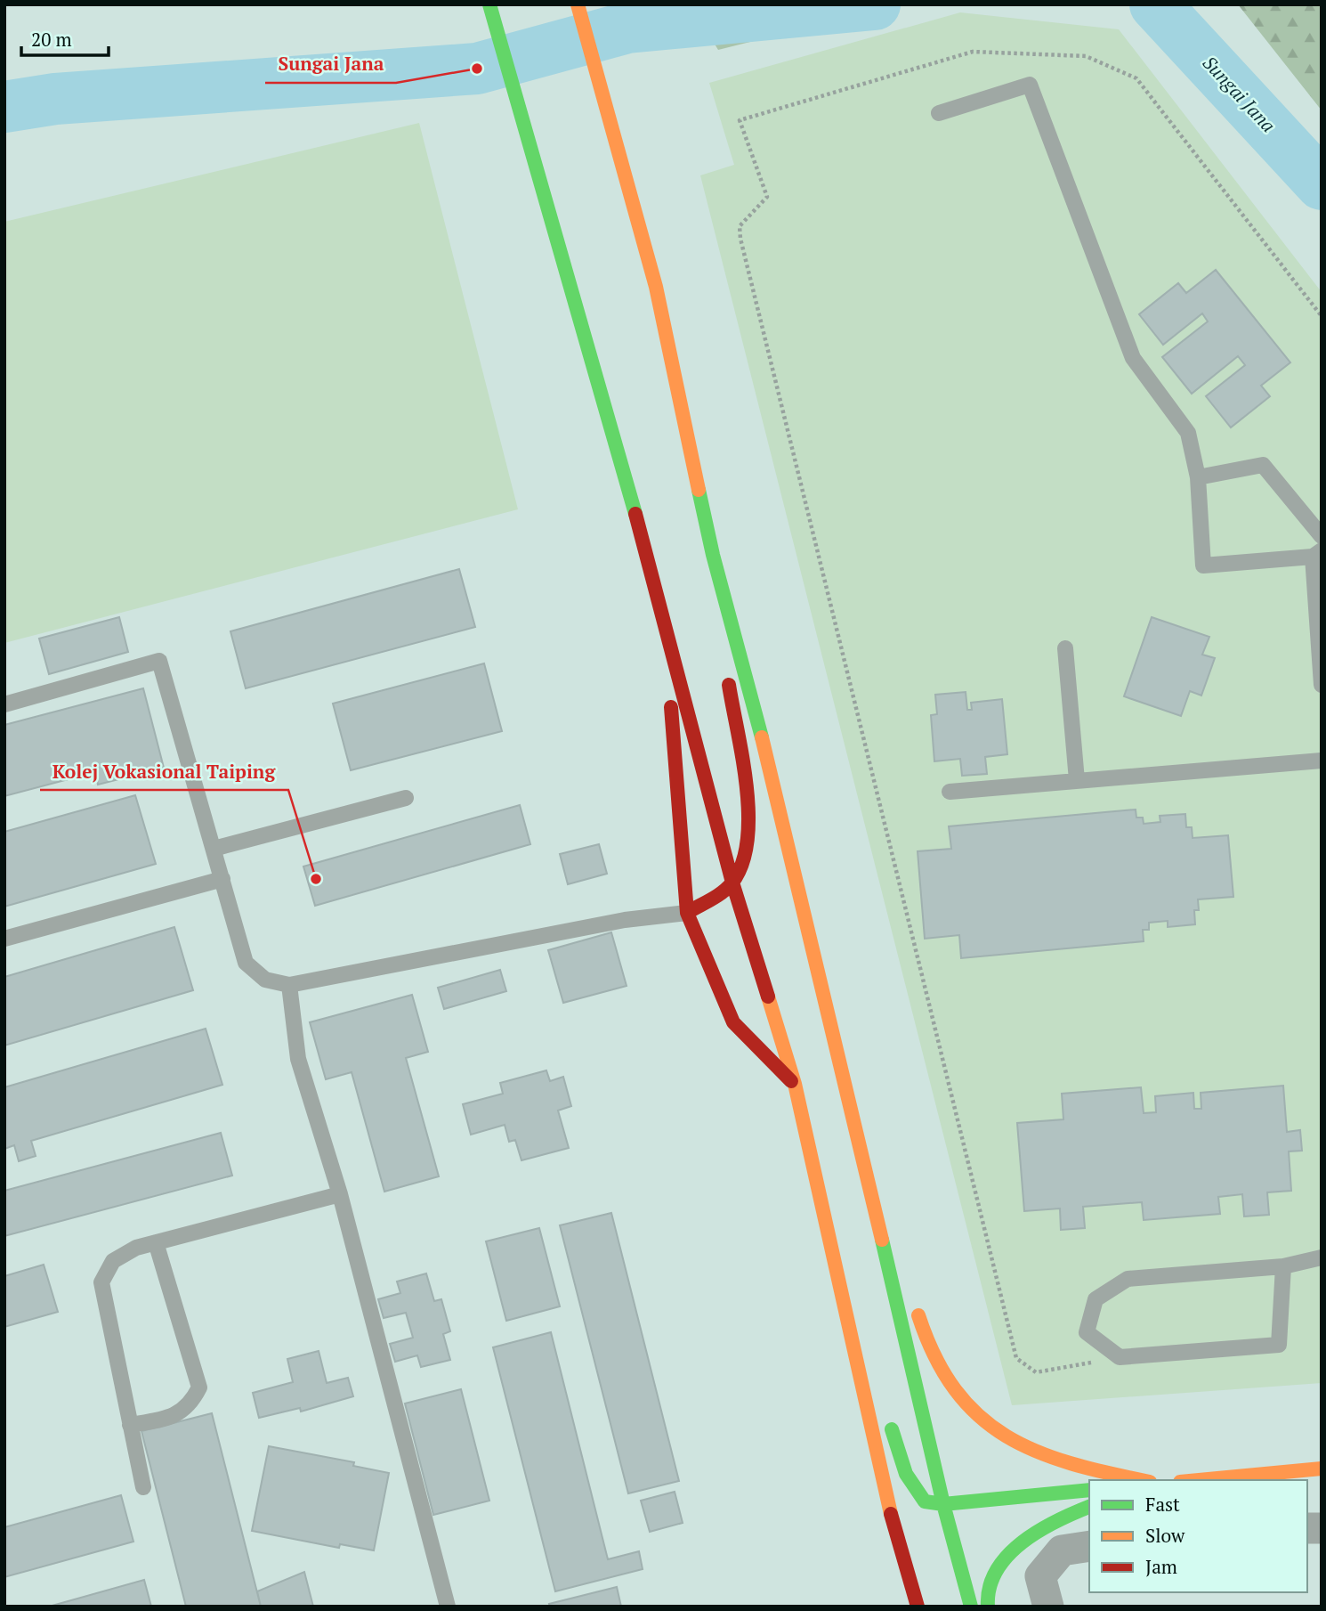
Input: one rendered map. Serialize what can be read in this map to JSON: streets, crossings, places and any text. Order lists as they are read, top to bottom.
{
  "water": ["Sungai Jana"],
  "places": ["Sungai Jana", "Kolej Vokasional Taiping"],
  "legend": ["Fast", "Slow", "Jam"],
  "scale_bar": "20 m"
}
